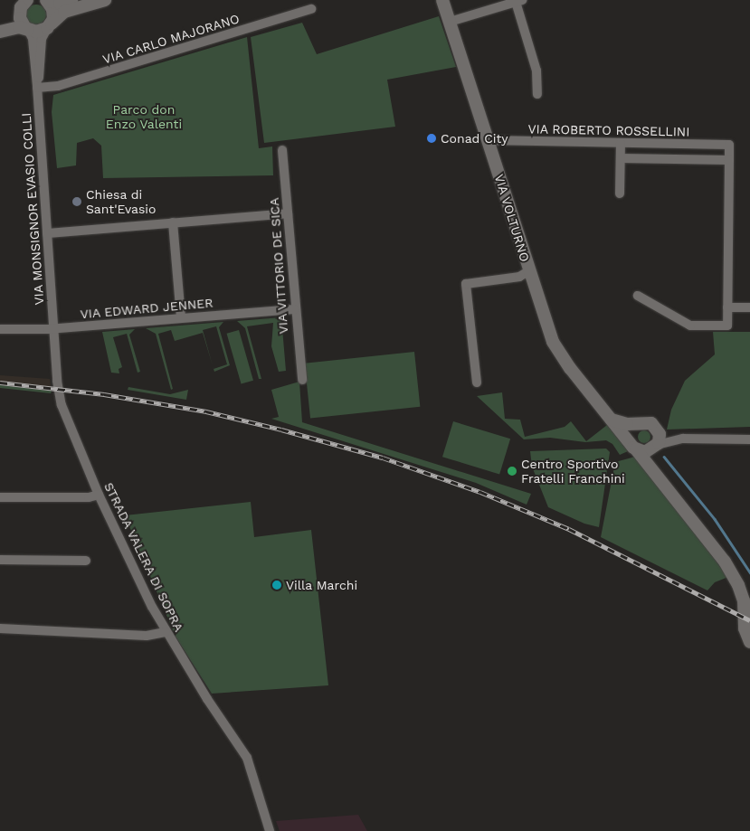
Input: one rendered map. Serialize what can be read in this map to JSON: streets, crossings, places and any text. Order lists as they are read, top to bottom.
{
  "streets": {
    "street": [
      "VIA CARLO MAJORANO",
      "VIA ROBERTO ROSSELLINI",
      "VIA MONSIGNOR EVASIO COLLI",
      "VIA VOLTURNO",
      "VIA VITTORIO DE SICA",
      "VIA EDWARD JENNER",
      "STRADA VALERA DI SOPRA"
    ]
  },
  "crossings": [
    ["VIA CARLO MAJORANO", "VIA MONSIGNOR EVASIO COLLI"],
    ["VIA ROBERTO ROSSELLINI", "VIA VOLTURNO"],
    ["VIA MONSIGNOR EVASIO COLLI", "VIA EDWARD JENNER"],
    ["VIA MONSIGNOR EVASIO COLLI", "STRADA VALERA DI SOPRA"],
    ["VIA VITTORIO DE SICA", "VIA EDWARD JENNER"],
    ["VIA EDWARD JENNER", "STRADA VALERA DI SOPRA"]
  ],
  "parks": ["Parco don Enzo Valenti"],
  "places": [
    "Conad City",
    "Chiesa di Sant'Evasio",
    "Centro Sportivo Fratelli Franchini",
    "Villa Marchi"
  ]
}
